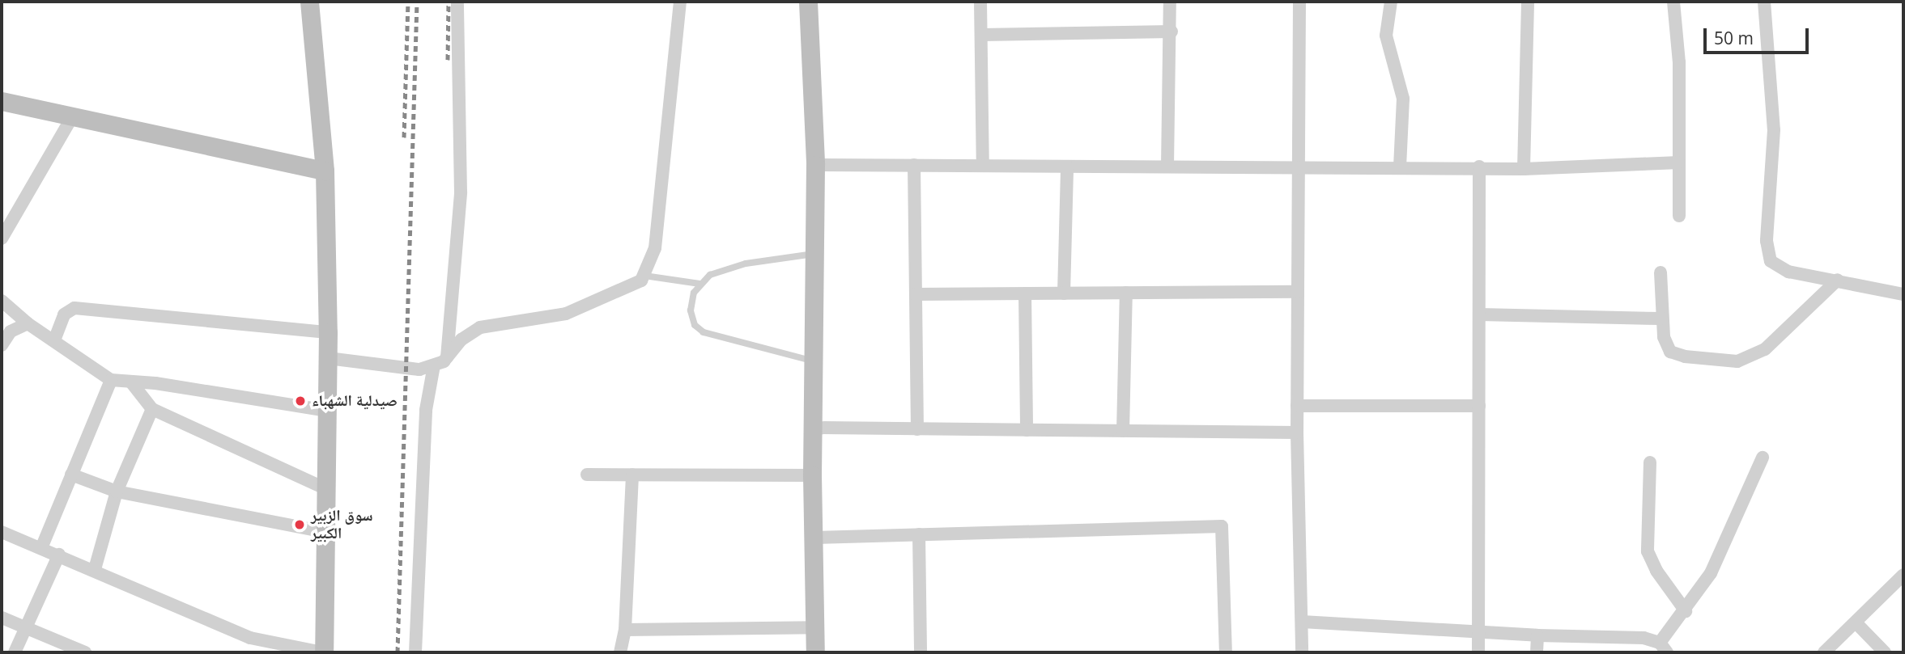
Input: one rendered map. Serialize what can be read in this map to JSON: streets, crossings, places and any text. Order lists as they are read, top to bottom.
{
  "places": ["صيدلية الشهباء", "سوق الزبير الكبير"],
  "scale_bar": "50 m"
}
